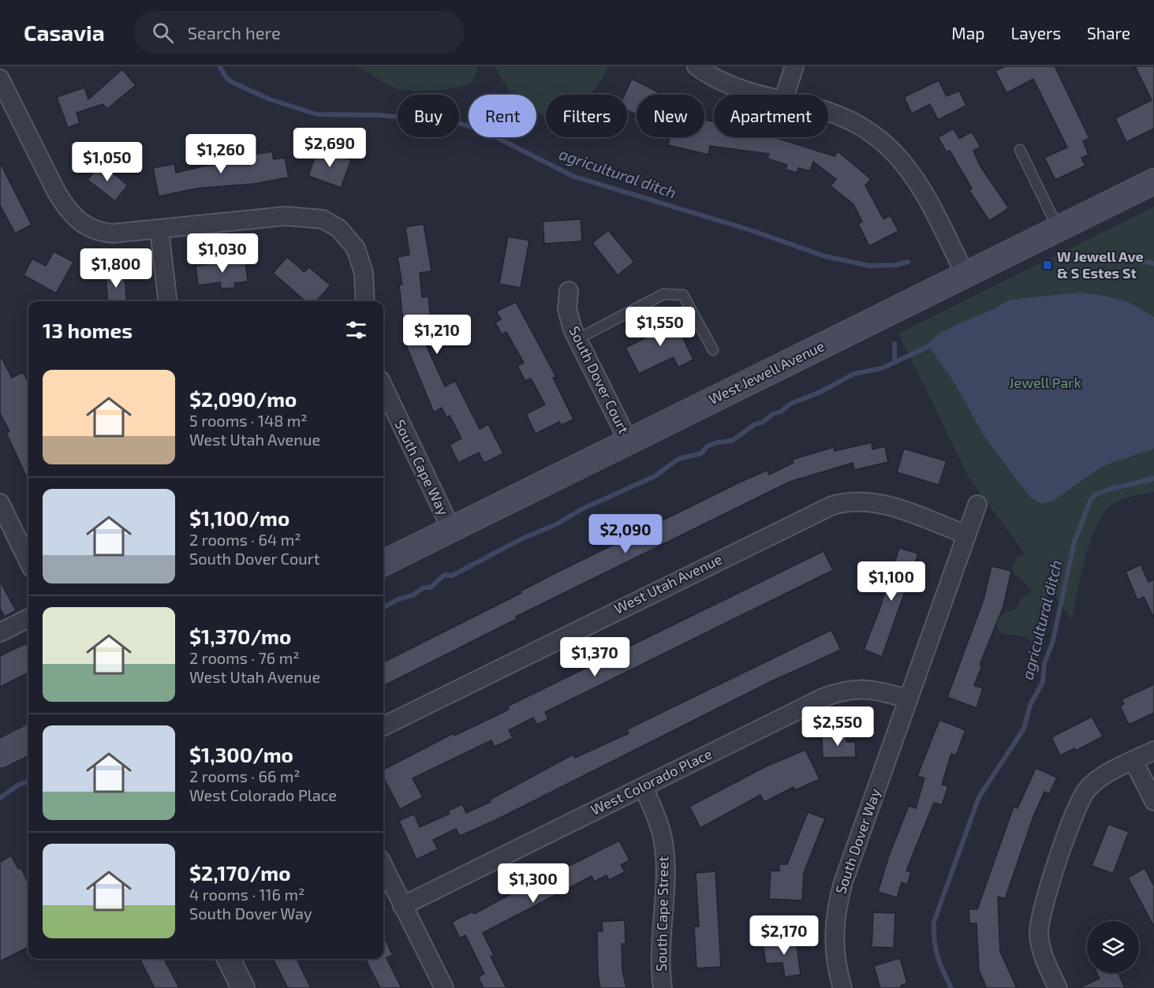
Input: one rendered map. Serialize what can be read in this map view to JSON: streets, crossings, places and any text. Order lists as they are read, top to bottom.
{
  "streets": {
    "main road": ["West Jewell Avenue"],
    "street": [
      "South Dover Court",
      "South Cape Way",
      "West Utah Avenue",
      "West Colorado Place",
      "South Dover Way",
      "South Cape Street"
    ]
  },
  "crossings": [
    ["West Jewell Avenue", "South Dover Court"],
    ["West Jewell Avenue", "South Cape Way"],
    ["West Colorado Place", "South Dover Way"],
    ["West Colorado Place", "South Cape Street"]
  ],
  "water": ["agricultural ditch"],
  "parks": ["Jewell Park"],
  "places": {
    "transit": ["W Jewell Ave & S Estes St"]
  },
  "page": {
    "header": "Casavia",
    "search": "Search here",
    "nav": ["Map", "Layers", "Share"],
    "chip": [
      "Buy",
      "Rent",
      "Filters",
      "New",
      "Apartment"
    ],
    "price": [
      "$2,690",
      "$1,260",
      "$1,050",
      "$1,030",
      "$1,800",
      "$1,550",
      "$1,210",
      "$2,090",
      "$1,100",
      "$1,370",
      "$2,550",
      "$1,300",
      "$2,170"
    ],
    "heading": "13 homes",
    "list": [
      {
        "name": "$2,090/mo",
        "note": "5 rooms · 148 m² · West Utah Avenue"
      },
      {
        "name": "$1,100/mo",
        "note": "2 rooms · 64 m² · South Dover Court"
      },
      {
        "name": "$1,370/mo",
        "note": "2 rooms · 76 m² · West Utah Avenue"
      },
      {
        "name": "$1,300/mo",
        "note": "2 rooms · 66 m² · West Colorado Place"
      },
      {
        "name": "$2,170/mo",
        "note": "4 rooms · 116 m² · South Dover Way"
      }
    ]
  }
}
